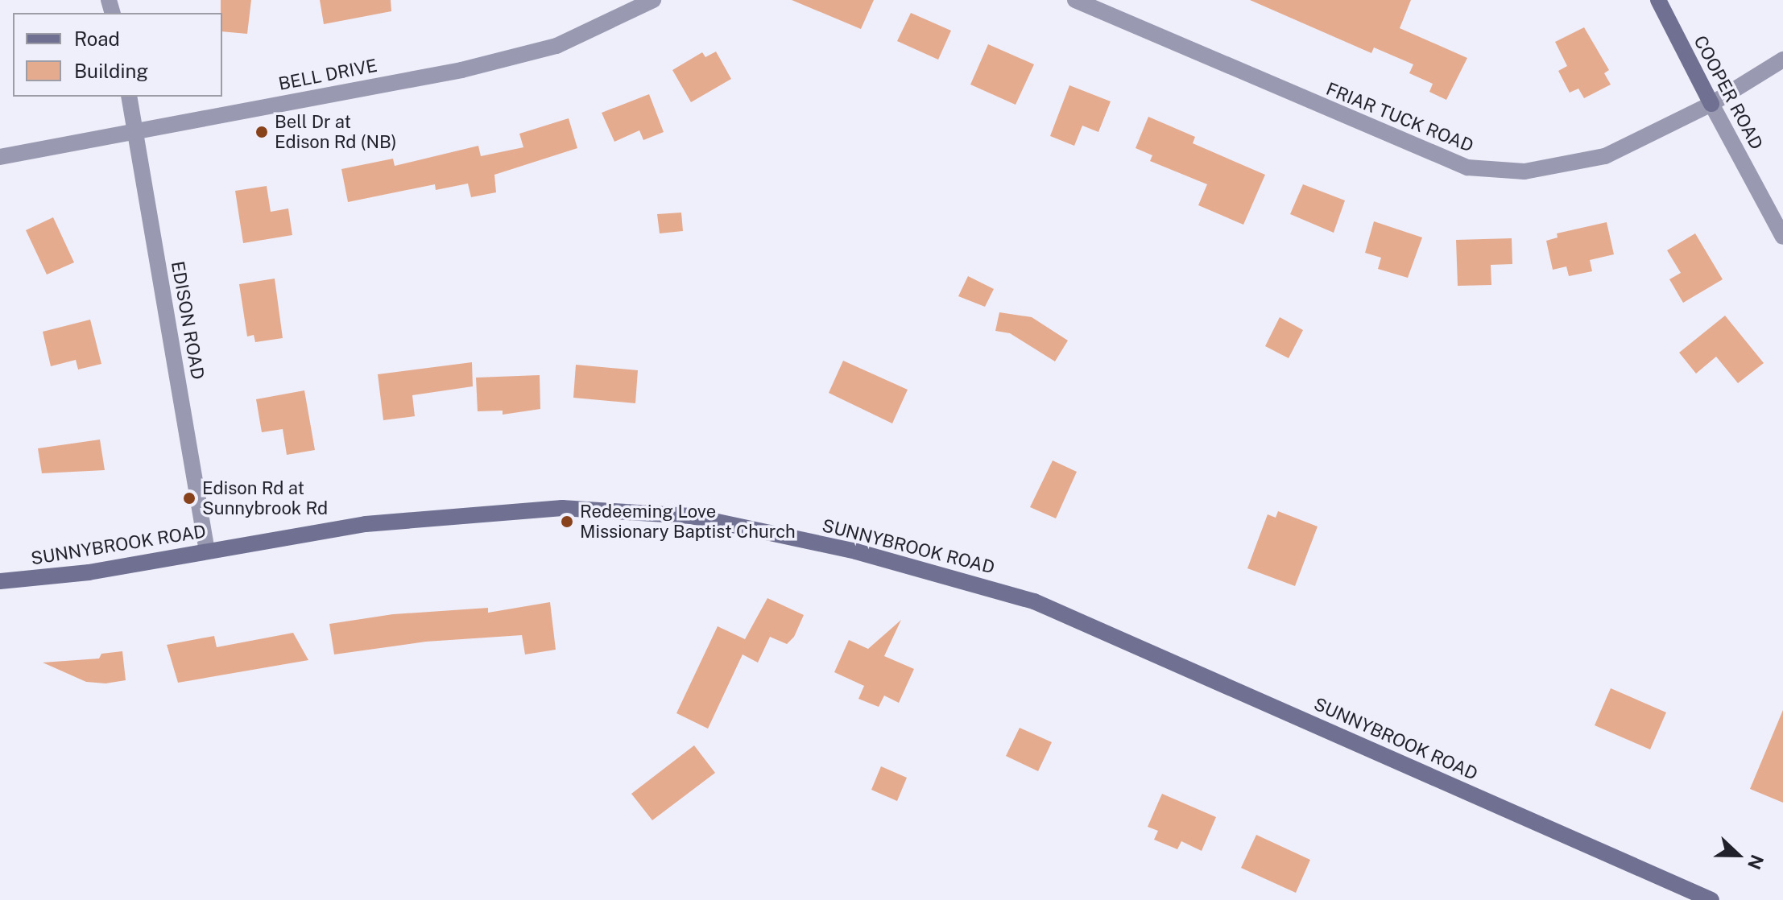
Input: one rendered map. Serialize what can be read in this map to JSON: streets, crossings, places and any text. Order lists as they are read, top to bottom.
{
  "streets": {
    "main road": ["COOPER ROAD", "SUNNYBROOK ROAD"],
    "street": ["BELL DRIVE", "FRIAR TUCK ROAD", "EDISON ROAD"]
  },
  "crossings": [
    ["BELL DRIVE", "EDISON ROAD"],
    ["COOPER ROAD", "FRIAR TUCK ROAD"],
    ["EDISON ROAD", "SUNNYBROOK ROAD"]
  ],
  "places": ["Bell Dr at Edison Rd (NB)", "Edison Rd at Sunnybrook Rd", "Redeeming Love Missionary Baptist Church"],
  "legend": ["Road", "Building"],
  "north": "right"
}
